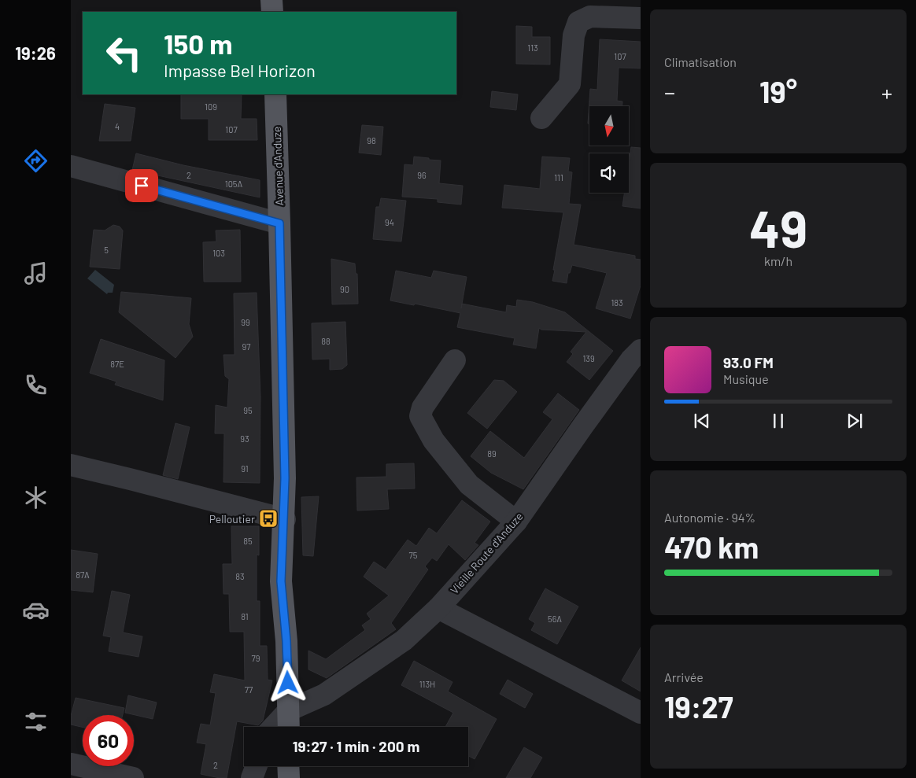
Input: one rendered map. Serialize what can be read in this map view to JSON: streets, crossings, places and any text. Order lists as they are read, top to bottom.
{
  "streets": {
    "main road": ["Avenue d'Anduze"],
    "street": ["Vieille Route d'Anduze"]
  },
  "crossings": [
    ["Avenue d'Anduze", "Vieille Route d'Anduze"]
  ],
  "places": {
    "bus stop": ["Pelloutier"]
  },
  "house_numbers": [
    "113",
    "107",
    "109",
    "4",
    "107",
    "98",
    "2",
    "96",
    "111",
    "105A",
    "94",
    "5",
    "103",
    "90",
    "183",
    "99",
    "88",
    "97",
    "139",
    "87E",
    "95",
    "93",
    "89",
    "91",
    "85",
    "75",
    "87A",
    "83",
    "81",
    "56A",
    "79",
    "113H",
    "77",
    "2"
  ],
  "north": "bottom",
  "page": {
    "tabs": "19:26",
    "tile": [
      "Climatisation",
      ["49", "km/h"],
      ["Autonomie · 94%", "470 km"],
      ["Arrivée", "19:27"]
    ],
    "turn": ["150 m", "Impasse Bel Horizon"],
    "heat": ["−", "19°", "+"],
    "song": ["93.0 FM", "Musique"],
    "limit": "60",
    "trip": "19:27 · 1 min · 200 m"
  }
}
